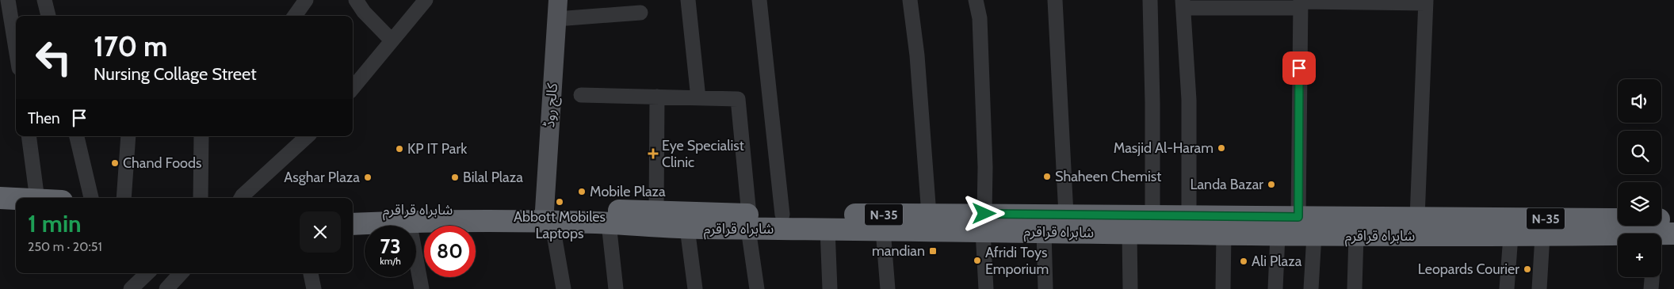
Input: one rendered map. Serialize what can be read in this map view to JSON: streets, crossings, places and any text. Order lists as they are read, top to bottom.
{
  "streets": {
    "highway": ["شاہراہ قراقرم", "N-35"],
    "main road": ["کالج روڈ"]
  },
  "crossings": [
    ["کالج روڈ", "شاہراہ قراقرم"]
  ],
  "places": {
    "other": [
      "Masjid Al-Haram",
      "KP IT Park",
      "Chand Foods",
      "Shaheen Chemist",
      "Asghar Plaza",
      "Bilal Plaza",
      "Landa Bazar",
      "Mobile Plaza",
      "Abbott Mobiles Laptops",
      "Afridi Toys Emporium",
      "Ali Plaza",
      "Leopards Courier"
    ],
    "health": ["Eye Specialist Clinic"],
    "transit": ["mandian"]
  },
  "page": {
    "turn": ["170 m", "Nursing Collage Street"],
    "map_buttons": "+",
    "then": "Then",
    "heading": ["1 min", "250 m · 20:51"],
    "speed": "73 km/h",
    "limit": "80"
  }
}
